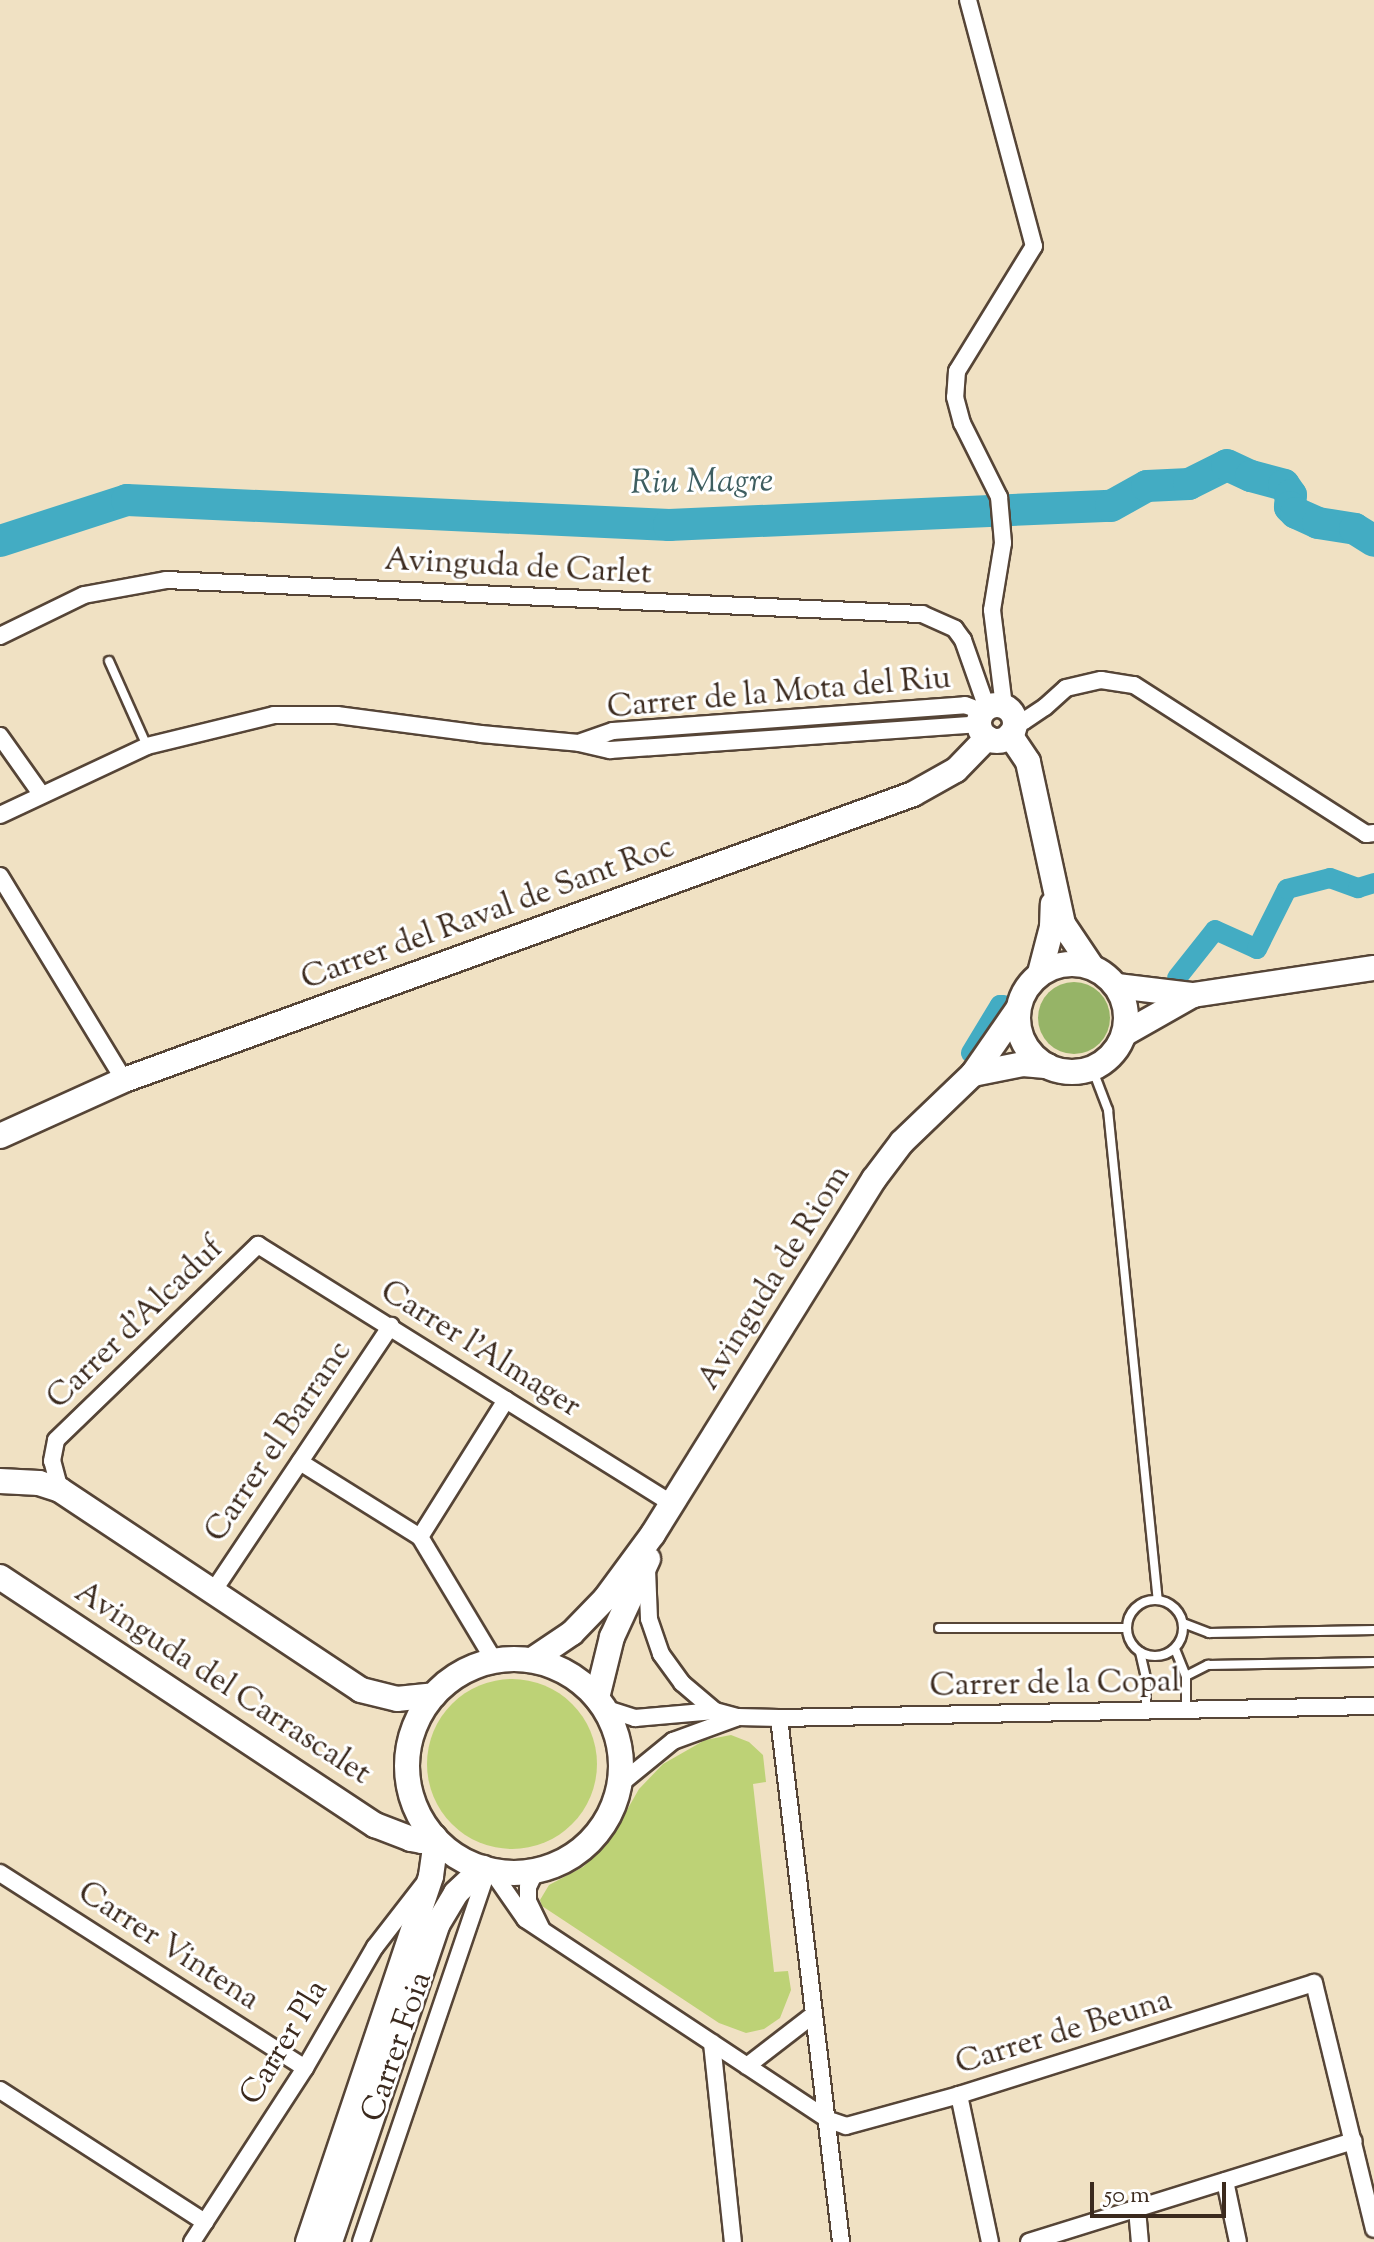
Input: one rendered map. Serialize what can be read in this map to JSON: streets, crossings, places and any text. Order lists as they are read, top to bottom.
{
  "streets": {
    "street": [
      "Avinguda de Carlet",
      "Carrer de la Mota del Riu",
      "Carrer del Raval de Sant Roc",
      "Avinguda de Riom",
      "Carrer d'Alcaduf",
      "Carrer l'Almager",
      "Carrer el Barranc",
      "Avinguda del Carrascalet",
      "Carrer de la Copal",
      "Carrer Vintena",
      "Carrer de Beuna",
      "Carrer Pla",
      "Carrer Foia"
    ]
  },
  "crossings": [
    ["Avinguda de Carlet", "Carrer de la Mota del Riu"],
    ["Avinguda de Carlet", "Carrer del Raval de Sant Roc"],
    ["Carrer de la Mota del Riu", "Carrer del Raval de Sant Roc"],
    ["Avinguda de Riom", "Carrer l'Almager"],
    ["Avinguda de Riom", "Avinguda del Carrascalet"],
    ["Avinguda de Riom", "Carrer de la Copal"],
    ["Avinguda de Riom", "Carrer Foia"],
    ["Carrer d'Alcaduf", "Carrer l'Almager"],
    ["Carrer d'Alcaduf", "Avinguda del Carrascalet"],
    ["Carrer l'Almager", "Carrer el Barranc"],
    ["Carrer el Barranc", "Avinguda del Carrascalet"],
    ["Avinguda del Carrascalet", "Carrer de la Copal"],
    ["Avinguda del Carrascalet", "Carrer Foia"],
    ["Carrer de la Copal", "Carrer Foia"],
    ["Carrer Vintena", "Carrer Pla"]
  ],
  "water": ["Riu Magre"],
  "scale_bar": "50 m"
}
